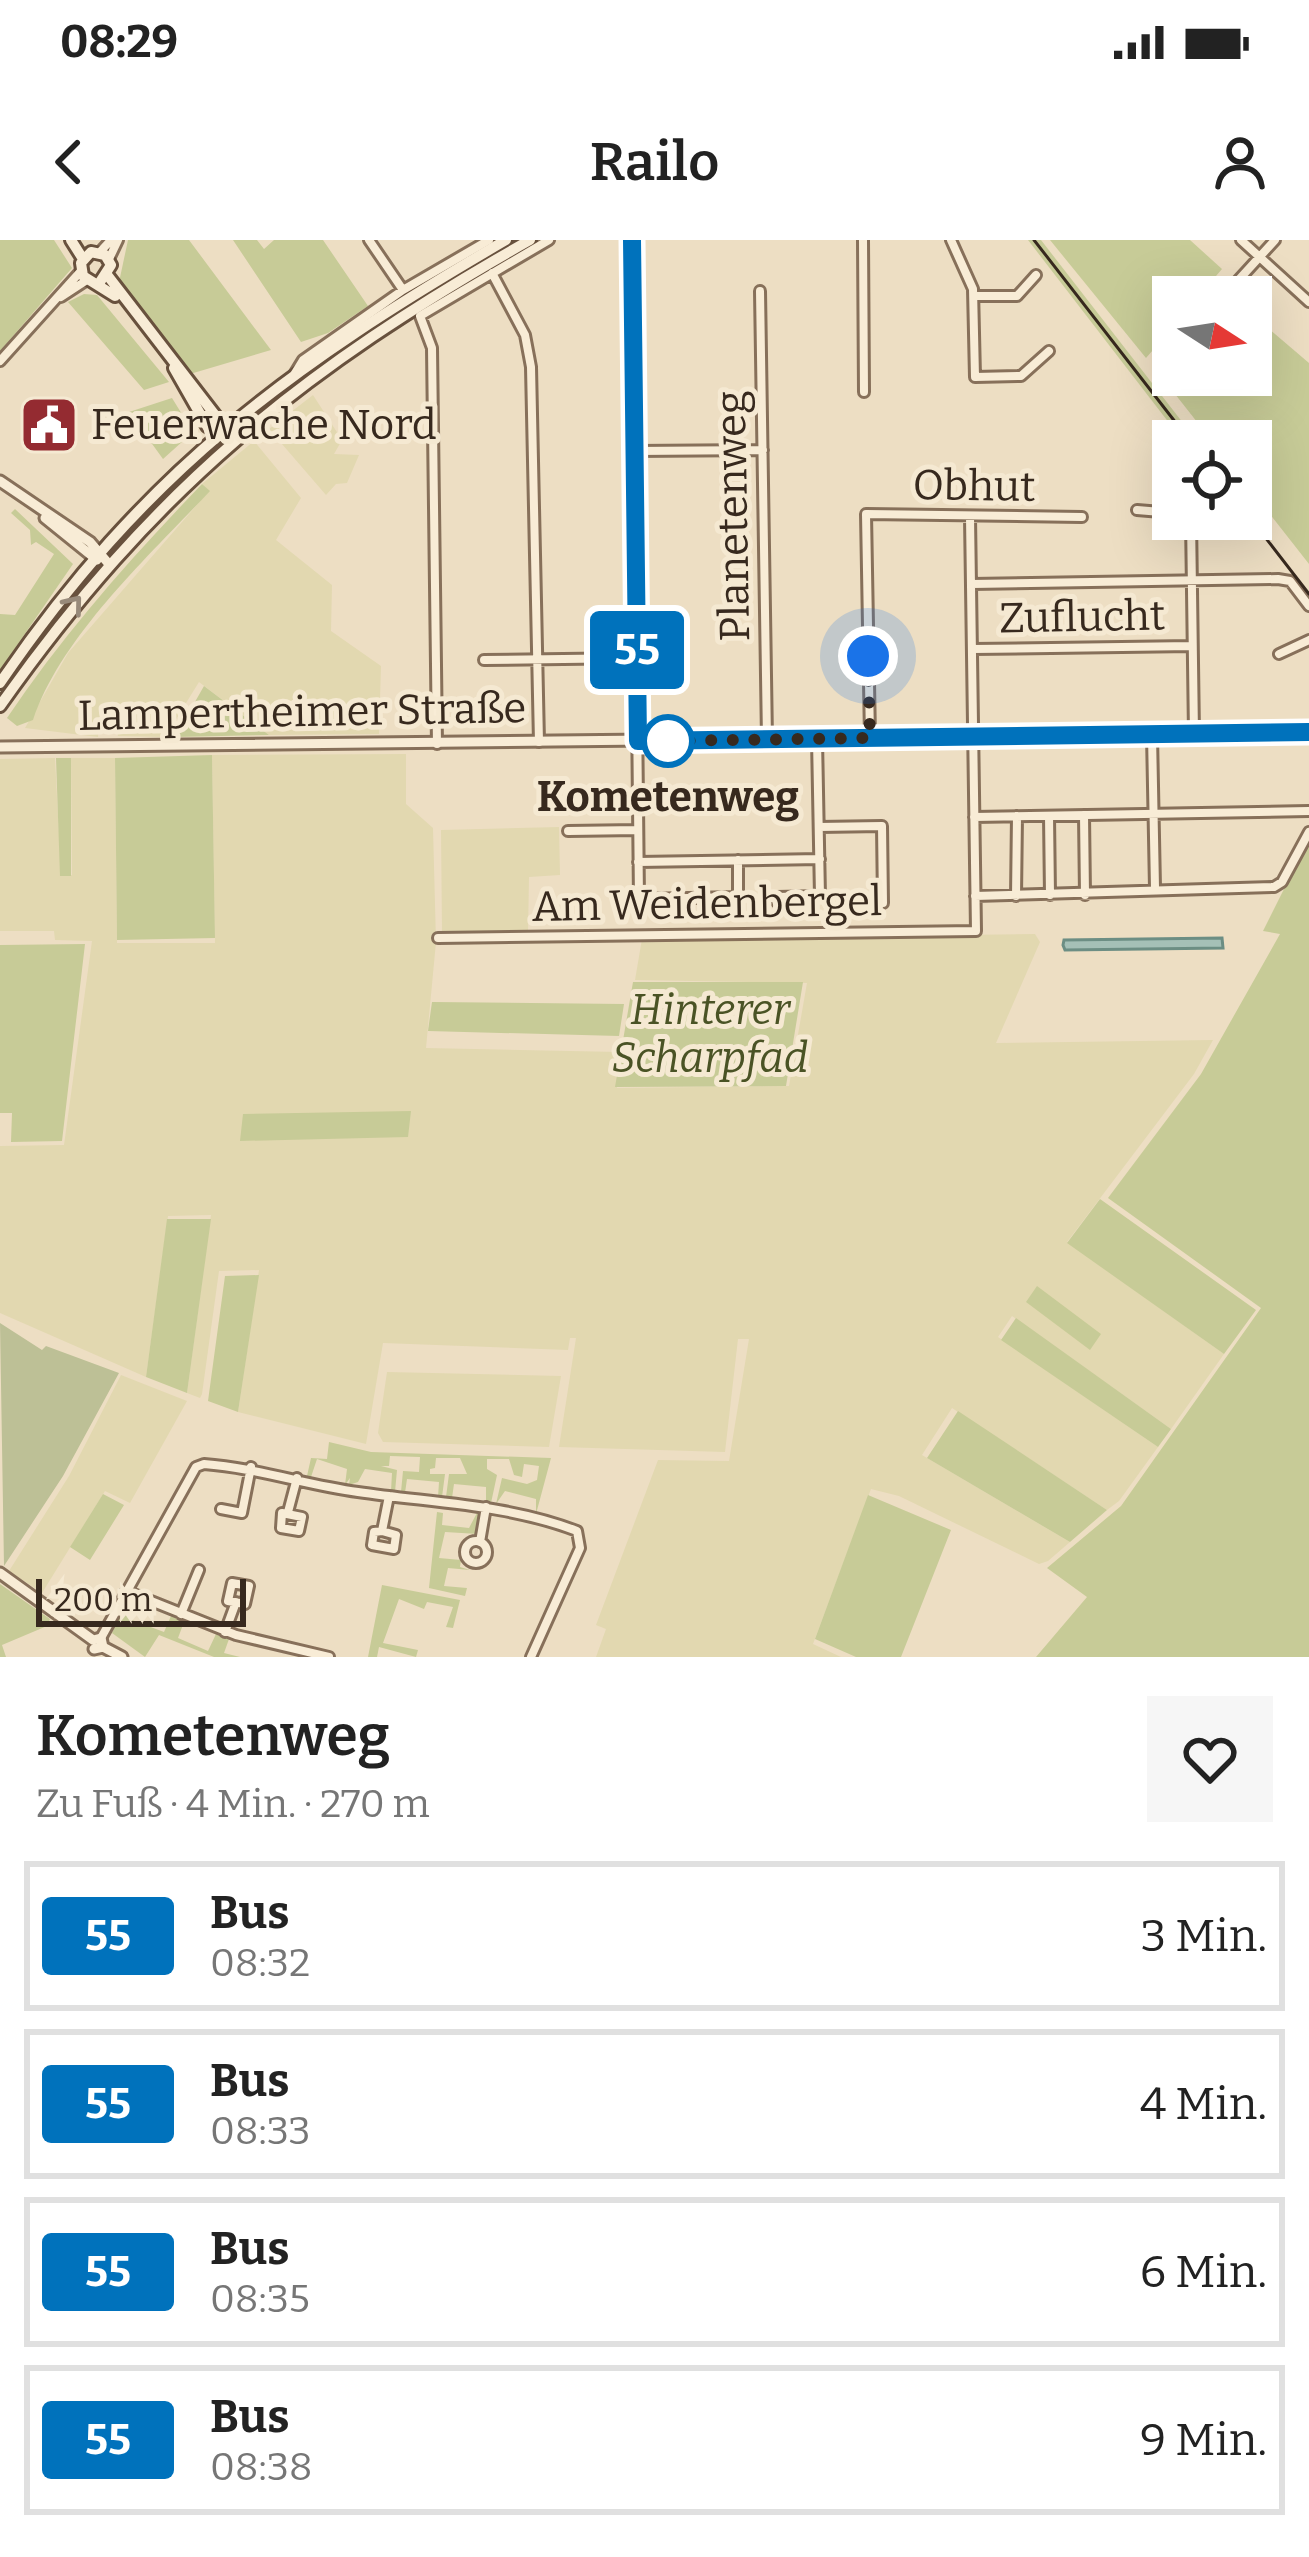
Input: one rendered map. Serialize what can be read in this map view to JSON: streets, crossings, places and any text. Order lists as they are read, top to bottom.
{
  "streets": {
    "street": [
      "Obhut",
      "Planetenweg",
      "Zuflucht",
      "Lampertheimer Straße",
      "Am Weidenbergel"
    ]
  },
  "crossings": [
    ["Obhut", "Lampertheimer Straße"],
    ["Planetenweg", "Lampertheimer Straße"]
  ],
  "parks": ["Hinterer Scharpfad"],
  "places": {
    "public building": ["Feuerwache Nord"],
    "other": ["Kometenweg"]
  },
  "lines": ["bus line 55"],
  "scale_bar": "200 m",
  "north": "right",
  "page": {
    "status": "08:29",
    "header": "Railo",
    "on_map": "55",
    "scale": "200 m",
    "heading": ["Kometenweg", "Zu Fuß · 4 Min. · 270 m"],
    "list": [
      {
        "mark": "55",
        "name": "Bus",
        "note": "08:32",
        "value": "3 Min."
      },
      {
        "mark": "55",
        "name": "Bus",
        "note": "08:33",
        "value": "4 Min."
      },
      {
        "mark": "55",
        "name": "Bus",
        "note": "08:35",
        "value": "6 Min."
      },
      {
        "mark": "55",
        "name": "Bus",
        "note": "08:38",
        "value": "9 Min."
      }
    ]
  }
}
